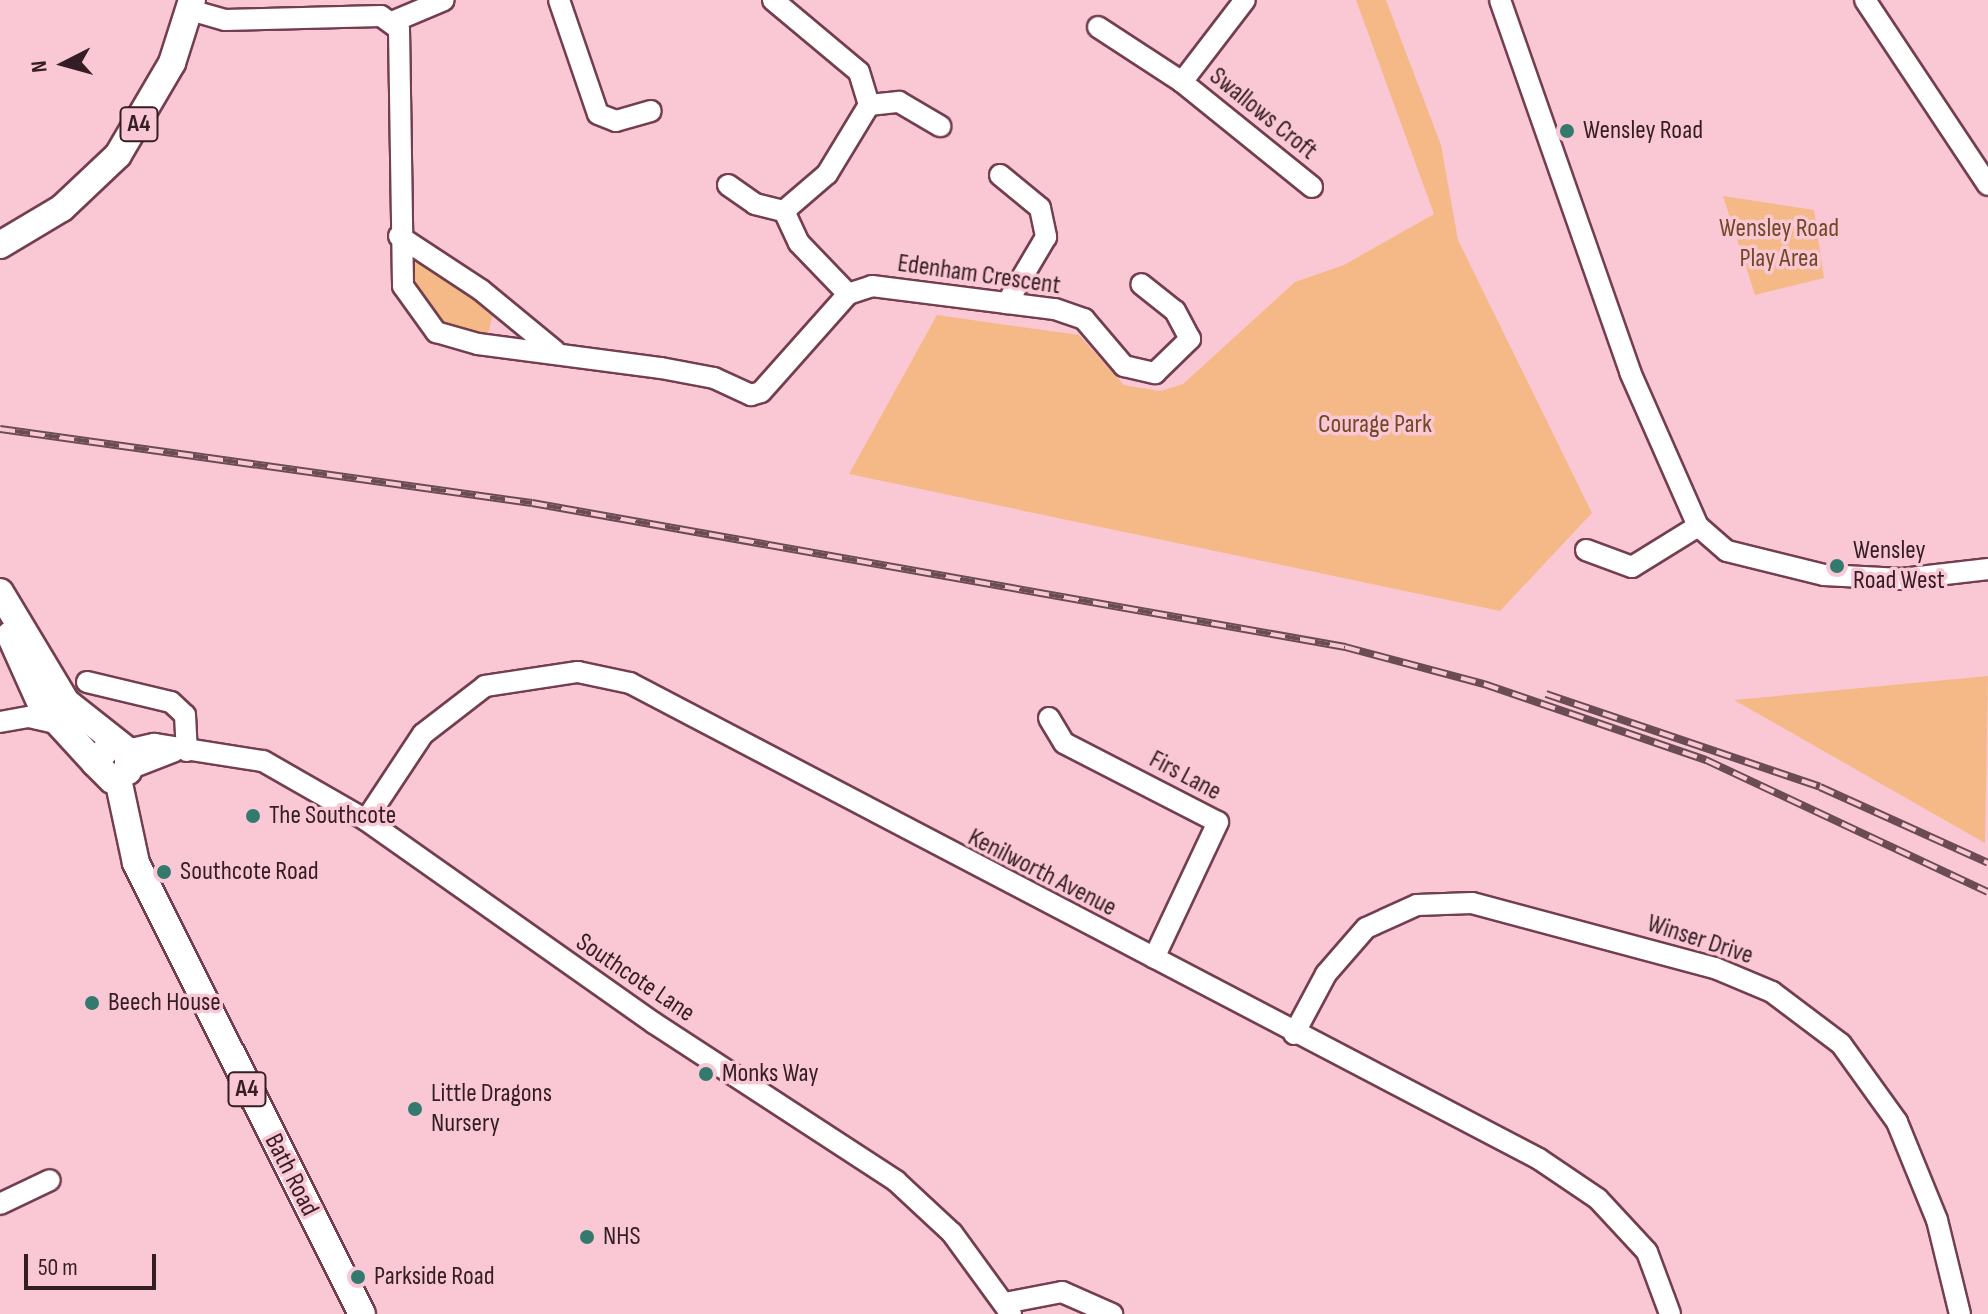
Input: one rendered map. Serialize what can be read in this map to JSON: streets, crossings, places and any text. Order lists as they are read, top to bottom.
{
  "streets": {
    "main road": ["A4", "Bath Road"],
    "street": [
      "Swallows Croft",
      "Edenham Crescent",
      "Firs Lane",
      "Kenilworth Avenue",
      "Winser Drive",
      "Southcote Lane"
    ]
  },
  "crossings": [
    ["Firs Lane", "Kenilworth Avenue"],
    ["Kenilworth Avenue", "Winser Drive"],
    ["Kenilworth Avenue", "Southcote Lane"],
    ["Southcote Lane", "Bath Road"]
  ],
  "parks": ["Wensley Road Play Area", "Courage Park"],
  "places": [
    "Wensley Road",
    "Wensley Road West",
    "The Southcote",
    "Southcote Road",
    "Beech House",
    "Monks Way",
    "Little Dragons Nursery",
    "NHS",
    "Parkside Road"
  ],
  "scale_bar": "50 m",
  "north": "left"
}
